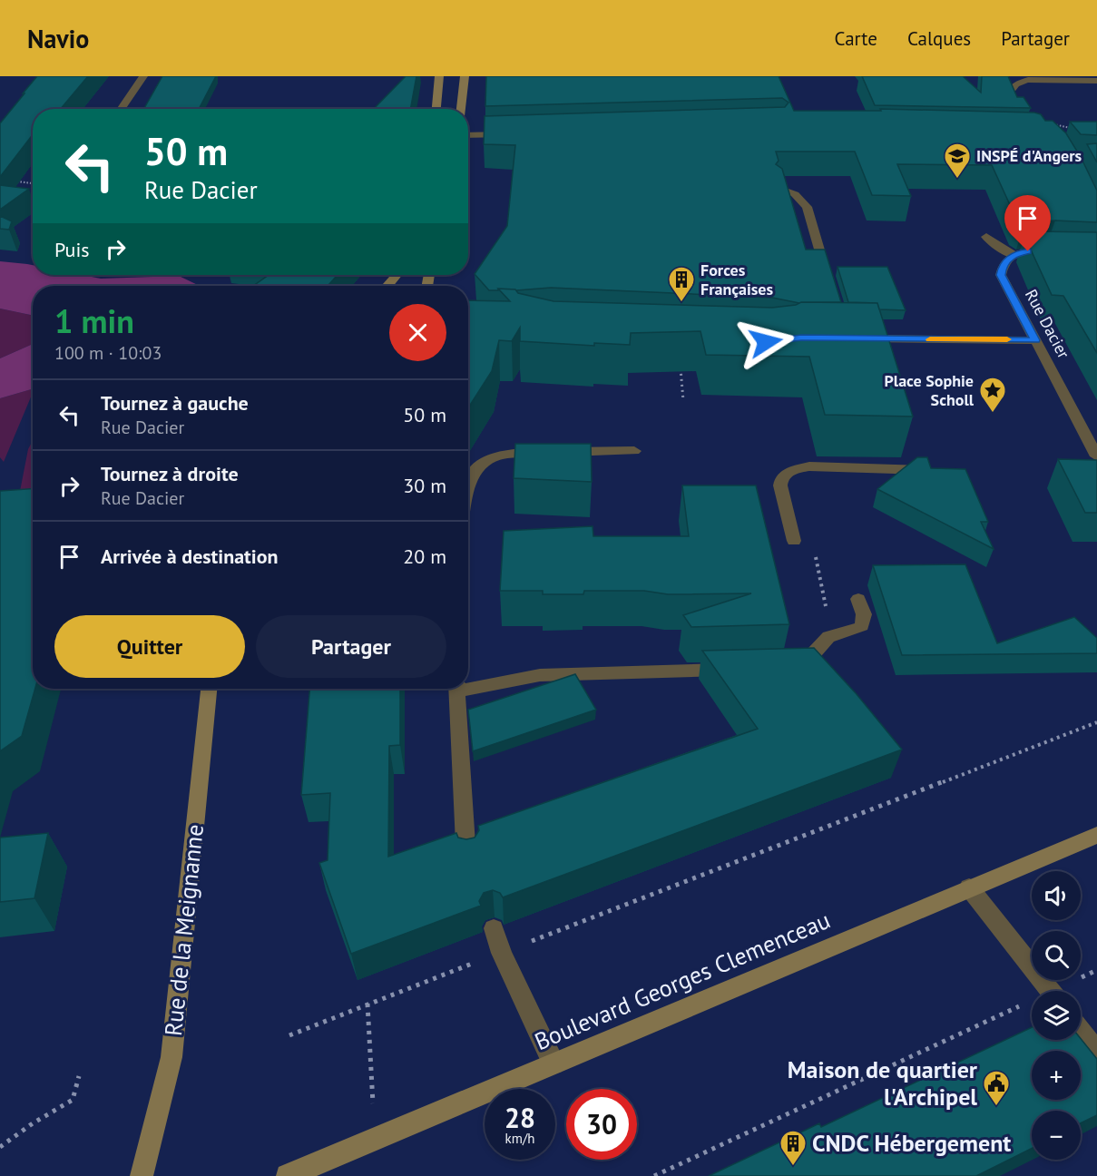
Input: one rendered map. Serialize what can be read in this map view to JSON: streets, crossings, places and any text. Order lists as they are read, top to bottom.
{
  "streets": {
    "main road": ["Rue de la Meignanne", "Boulevard Georges Clemenceau"],
    "street": ["Rue Dacier"]
  },
  "places": {
    "school or university": ["INSPÉ d'Angers"],
    "building": ["Forces Françaises", "CNDC Hébergement"],
    "place": ["Place Sophie Scholl"],
    "public building": ["Maison de quartier l'Archipel"]
  },
  "page": {
    "header": "Navio",
    "nav": ["Carte", "Calques", "Partager"],
    "turn": ["50 m", "Rue Dacier"],
    "then": "Puis",
    "heading": ["1 min", "100 m · 10:03"],
    "list": [
      {
        "name": "Tournez à gauche",
        "note": "Rue Dacier",
        "value": "50 m"
      },
      {
        "name": "Tournez à droite",
        "note": "Rue Dacier",
        "value": "30 m"
      },
      {
        "name": "Arrivée à destination",
        "value": "20 m"
      }
    ],
    "buttons": ["Quitter", "Partager"],
    "map_buttons": ["+", "−"],
    "speed": "28 km/h",
    "limit": "30"
  }
}
